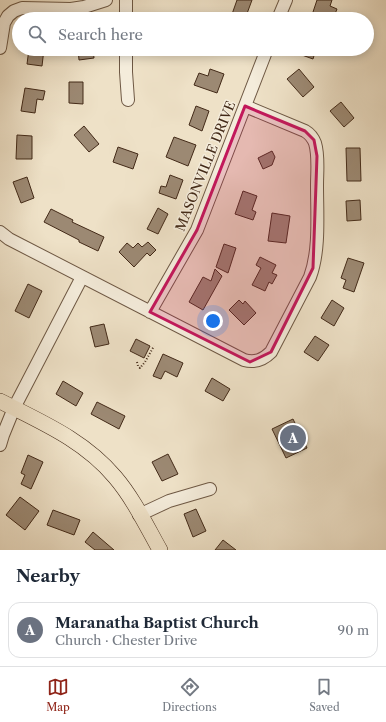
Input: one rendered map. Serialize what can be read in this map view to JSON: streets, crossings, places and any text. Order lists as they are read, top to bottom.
{
  "streets": {
    "street": ["MASONVILLE DRIVE"]
  },
  "page": {
    "search": "Search here",
    "pins": "A",
    "heading": "Nearby",
    "list": [
      {
        "mark": "A",
        "name": "Maranatha Baptist Church",
        "note": "Church · Chester Drive",
        "value": "90 m"
      }
    ],
    "nav": ["Map", "Directions", "Saved"]
  }
}
